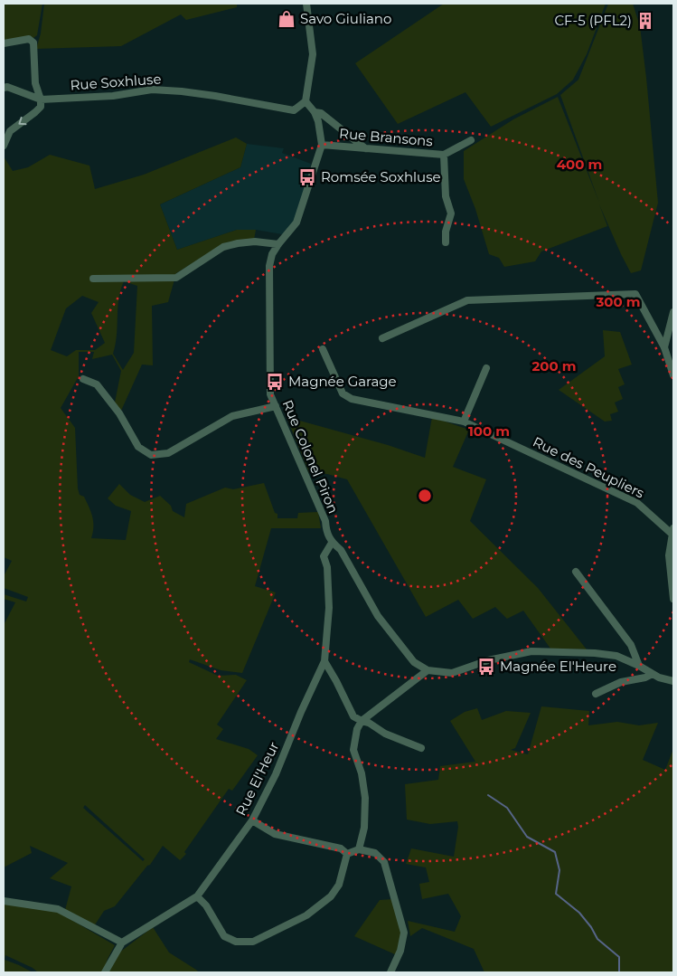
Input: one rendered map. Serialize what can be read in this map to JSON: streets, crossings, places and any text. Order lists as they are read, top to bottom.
{
  "streets": {
    "street": [
      "Rue Soxhluse",
      "Rue Bransons",
      "Rue Colonel Piron",
      "Rue des Peupliers",
      "Rue El'Heur"
    ]
  },
  "crossings": [
    ["Rue Soxhluse", "Rue Colonel Piron"],
    ["Rue Bransons", "Rue Colonel Piron"],
    ["Rue Colonel Piron", "Rue El'Heur"]
  ],
  "places": {
    "shop": ["Savo Giuliano"],
    "building": ["CF-5 (PFL2)"],
    "bus stop": ["Romsée Soxhluse", "Magnée Garage", "Magnée El'Heure"]
  },
  "rings": [
    "400 m",
    "300 m",
    "200 m",
    "100 m"
  ]
}
